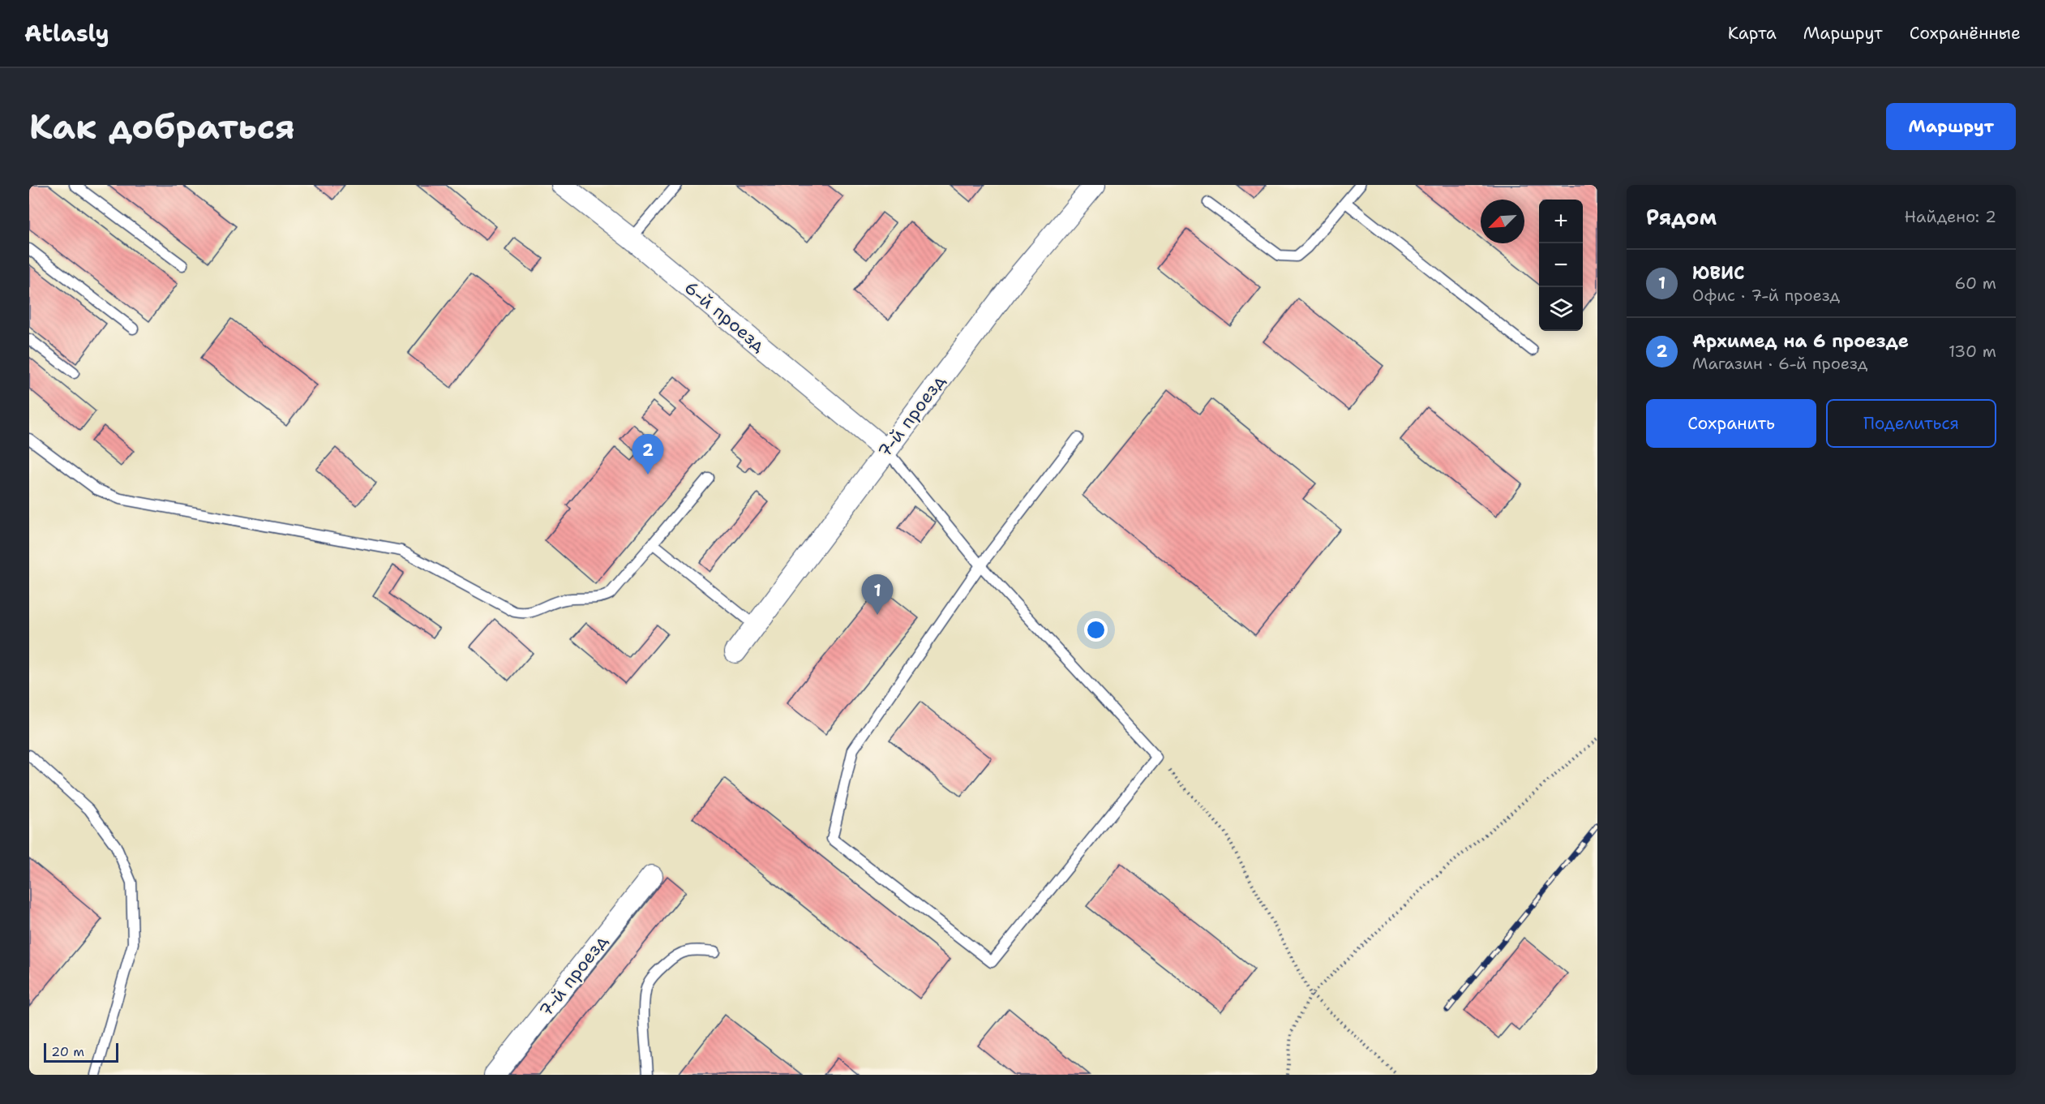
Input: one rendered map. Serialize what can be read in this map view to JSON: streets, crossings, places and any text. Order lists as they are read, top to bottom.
{
  "streets": {
    "street": ["6-й проезд", "7-й проезд"]
  },
  "crossings": [
    ["6-й проезд", "7-й проезд"]
  ],
  "scale_bar": "20 m",
  "north": "bottom left",
  "page": {
    "header": "Atlasly",
    "nav": ["Карта", "Маршрут", "Сохранённые"],
    "buttons": [
      "Маршрут",
      ["Сохранить", "Поделиться"]
    ],
    "title": "Как добраться",
    "heading": ["Рядом", "Найдено: 2"],
    "map_buttons": ["+", "−"],
    "list": [
      {
        "mark": "1",
        "name": "ЮВИС",
        "note": "Офис · 7-й проезд",
        "value": "60 m"
      },
      {
        "mark": "2",
        "name": "Архимед на 6 проезде",
        "note": "Магазин · 6-й проезд",
        "value": "130 m"
      }
    ],
    "pins": ["2", "1"],
    "scale": "20 m"
  }
}
